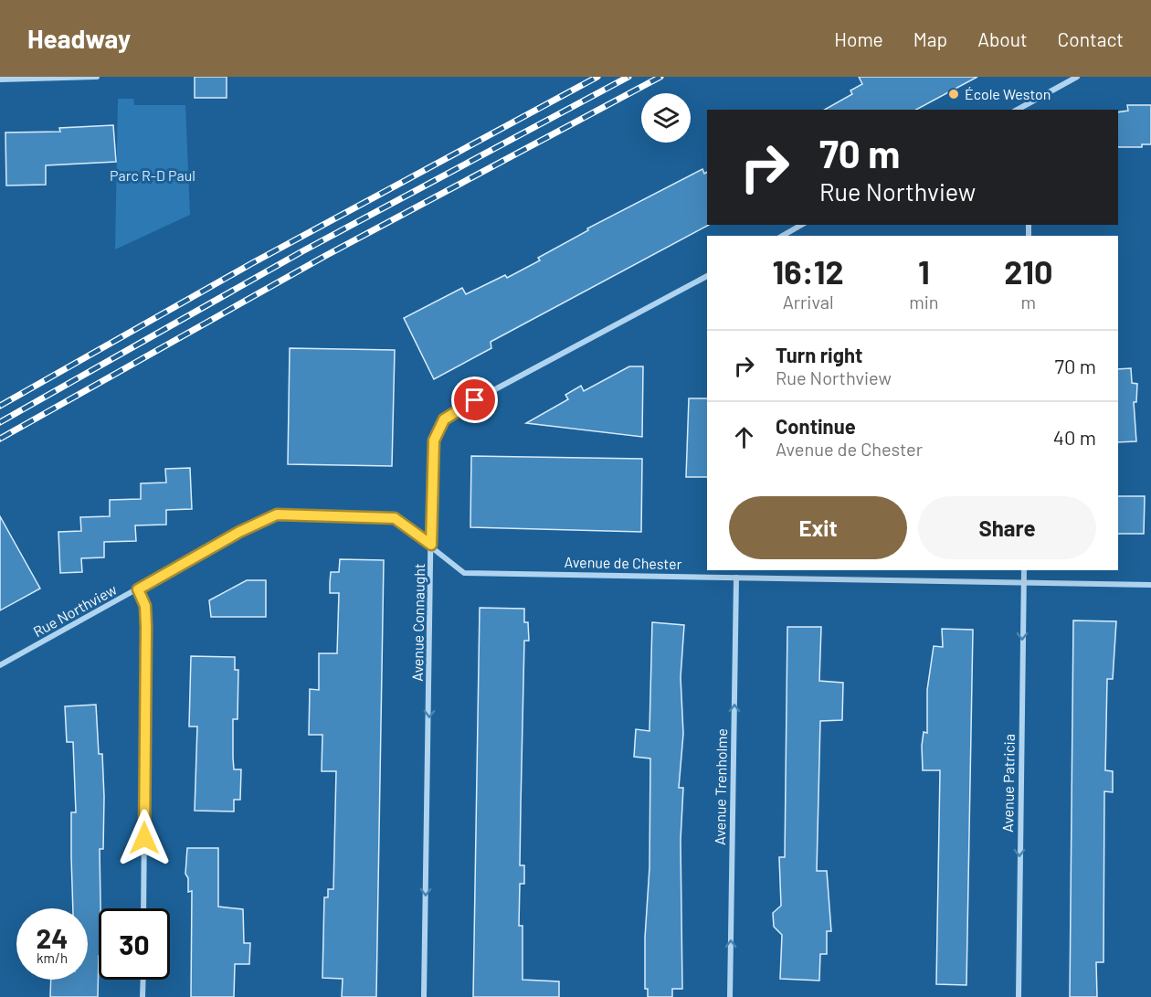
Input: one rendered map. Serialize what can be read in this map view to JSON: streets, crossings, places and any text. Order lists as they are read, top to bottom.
{
  "streets": {
    "street": [
      "Avenue de Chester",
      "Rue Northview",
      "Avenue Connaught",
      "Avenue Patricia",
      "Avenue Trenholme"
    ]
  },
  "crossings": [
    ["Avenue de Chester", "Rue Northview"],
    ["Avenue de Chester", "Avenue Connaught"],
    ["Avenue de Chester", "Avenue Patricia"],
    ["Avenue de Chester", "Avenue Trenholme"]
  ],
  "one_way": ["Avenue Connaught", "Avenue Patricia", "Avenue Trenholme"],
  "parks": ["Parc R-D Paul"],
  "places": ["École Weston"],
  "page": {
    "header": "Headway",
    "nav": [
      "Home",
      "Map",
      "About",
      "Contact"
    ],
    "turn": ["70 m", "Rue Northview"],
    "eta": [
      "16:12",
      "Arrival",
      "1",
      "min",
      "210",
      "m"
    ],
    "list": [
      {
        "name": "Turn right",
        "note": "Rue Northview",
        "value": "70 m"
      },
      {
        "name": "Continue",
        "note": "Avenue de Chester",
        "value": "40 m"
      }
    ],
    "buttons": ["Exit", "Share"],
    "speed": "24 km/h",
    "limit": "30"
  }
}
